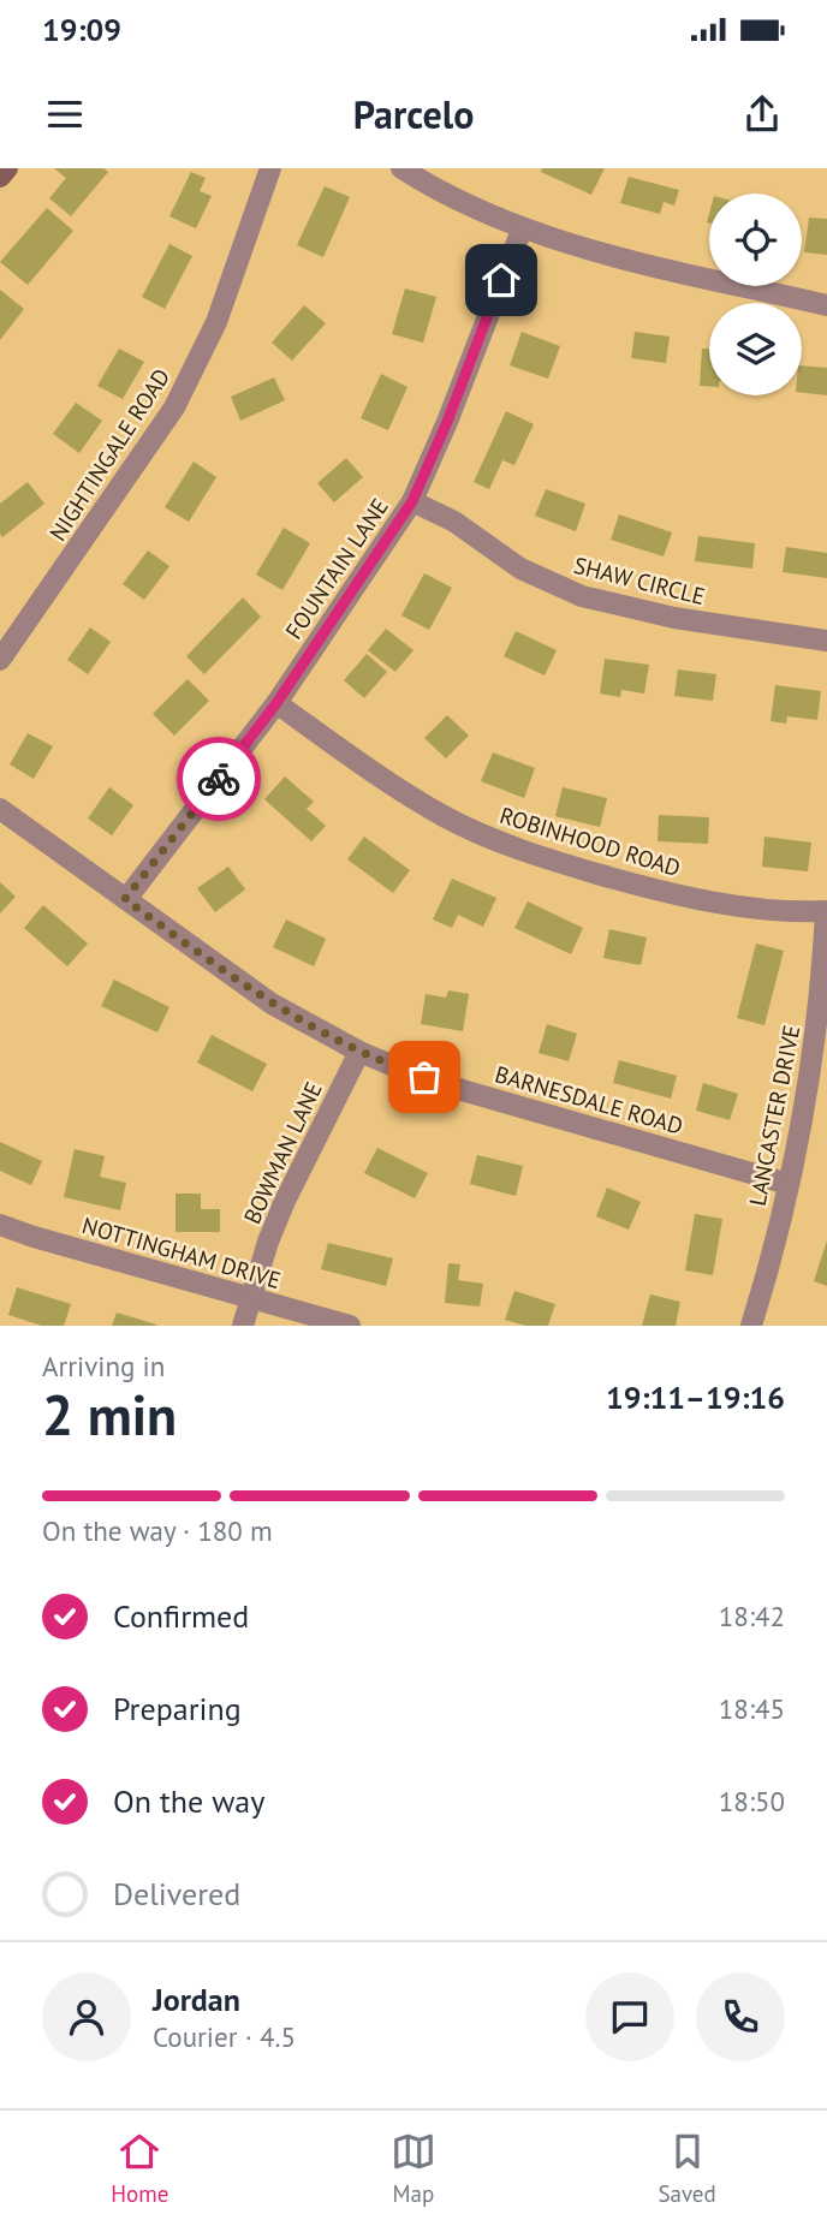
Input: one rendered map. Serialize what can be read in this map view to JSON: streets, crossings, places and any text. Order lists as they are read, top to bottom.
{
  "streets": {
    "street": [
      "NIGHTINGALE ROAD",
      "FOUNTAIN LANE",
      "SHAW CIRCLE",
      "ROBINHOOD ROAD",
      "BARNESDALE ROAD",
      "LANCASTER DRIVE",
      "BOWMAN LANE",
      "NOTTINGHAM DRIVE"
    ]
  },
  "crossings": [
    ["FOUNTAIN LANE", "SHAW CIRCLE"],
    ["FOUNTAIN LANE", "ROBINHOOD ROAD"],
    ["FOUNTAIN LANE", "BARNESDALE ROAD"],
    ["ROBINHOOD ROAD", "LANCASTER DRIVE"],
    ["BARNESDALE ROAD", "LANCASTER DRIVE"],
    ["BARNESDALE ROAD", "BOWMAN LANE"],
    ["BOWMAN LANE", "NOTTINGHAM DRIVE"]
  ],
  "page": {
    "status": "19:09",
    "header": "Parcelo",
    "heading": ["2 min", "Arriving in", "19:11–19:16"],
    "panel": ["Jordan", "Courier · 4.5"],
    "bar": "On the way · 180 m",
    "list": [
      ["Confirmed", "18:42"],
      ["Preparing", "18:45"],
      ["On the way", "18:50"],
      "Delivered"
    ],
    "tabs": ["Home", "Map", "Saved"]
  }
}
